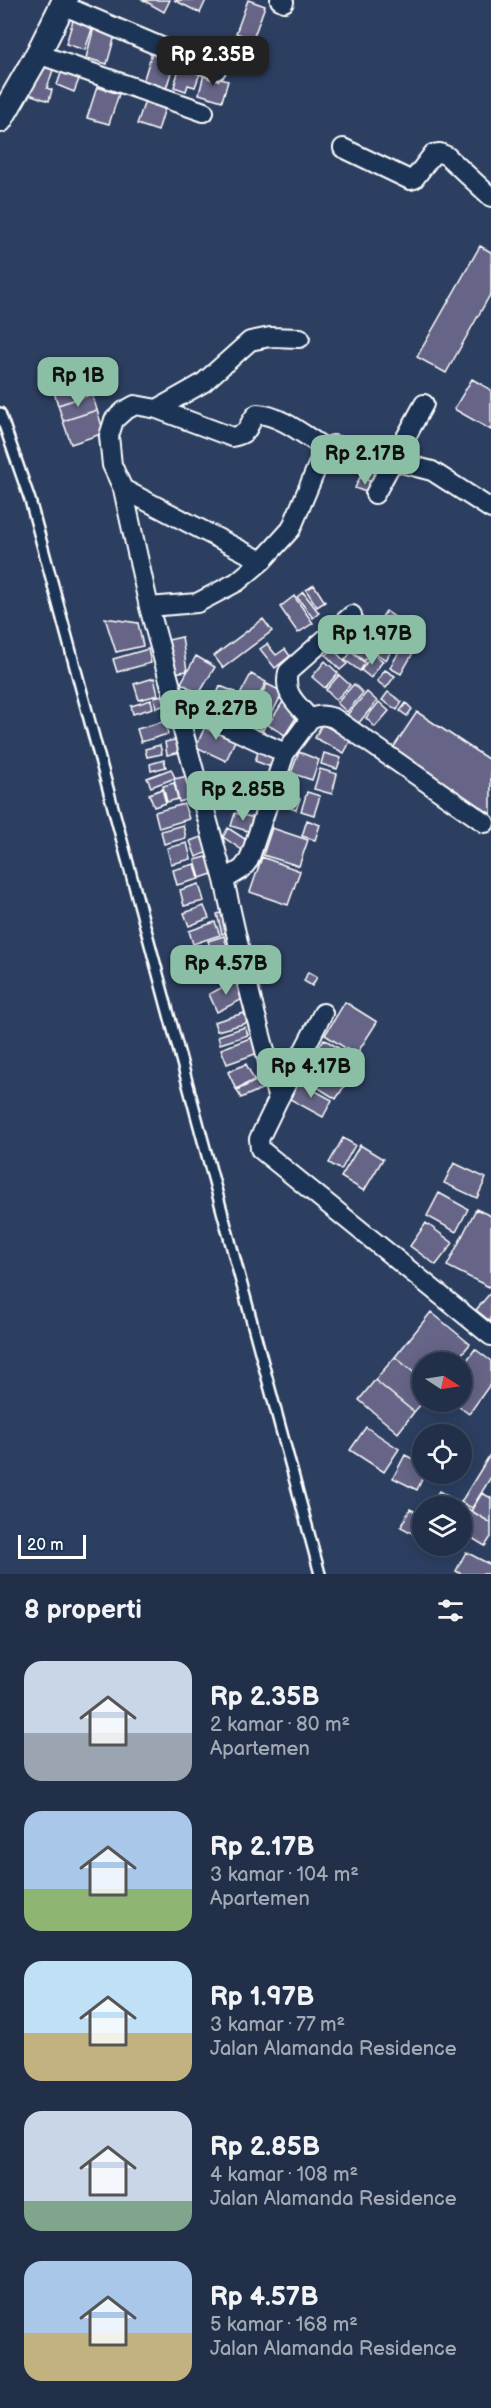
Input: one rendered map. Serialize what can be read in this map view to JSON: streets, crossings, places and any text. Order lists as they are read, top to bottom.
{
  "scale_bar": "20 m",
  "north": "right",
  "page": {
    "price": [
      "Rp 2.35B",
      "Rp 1B",
      "Rp 2.17B",
      "Rp 1.97B",
      "Rp 2.27B",
      "Rp 2.85B",
      "Rp 4.57B",
      "Rp 4.17B"
    ],
    "scale": "20 m",
    "heading": "8 properti",
    "list": [
      {
        "name": "Rp 2.35B",
        "note": "2 kamar · 80 m² · Apartemen"
      },
      {
        "name": "Rp 2.17B",
        "note": "3 kamar · 104 m² · Apartemen"
      },
      {
        "name": "Rp 1.97B",
        "note": "3 kamar · 77 m² · Jalan Alamanda Residence"
      },
      {
        "name": "Rp 2.85B",
        "note": "4 kamar · 108 m² · Jalan Alamanda Residence"
      },
      {
        "name": "Rp 4.57B",
        "note": "5 kamar · 168 m² · Jalan Alamanda Residence"
      }
    ]
  }
}
